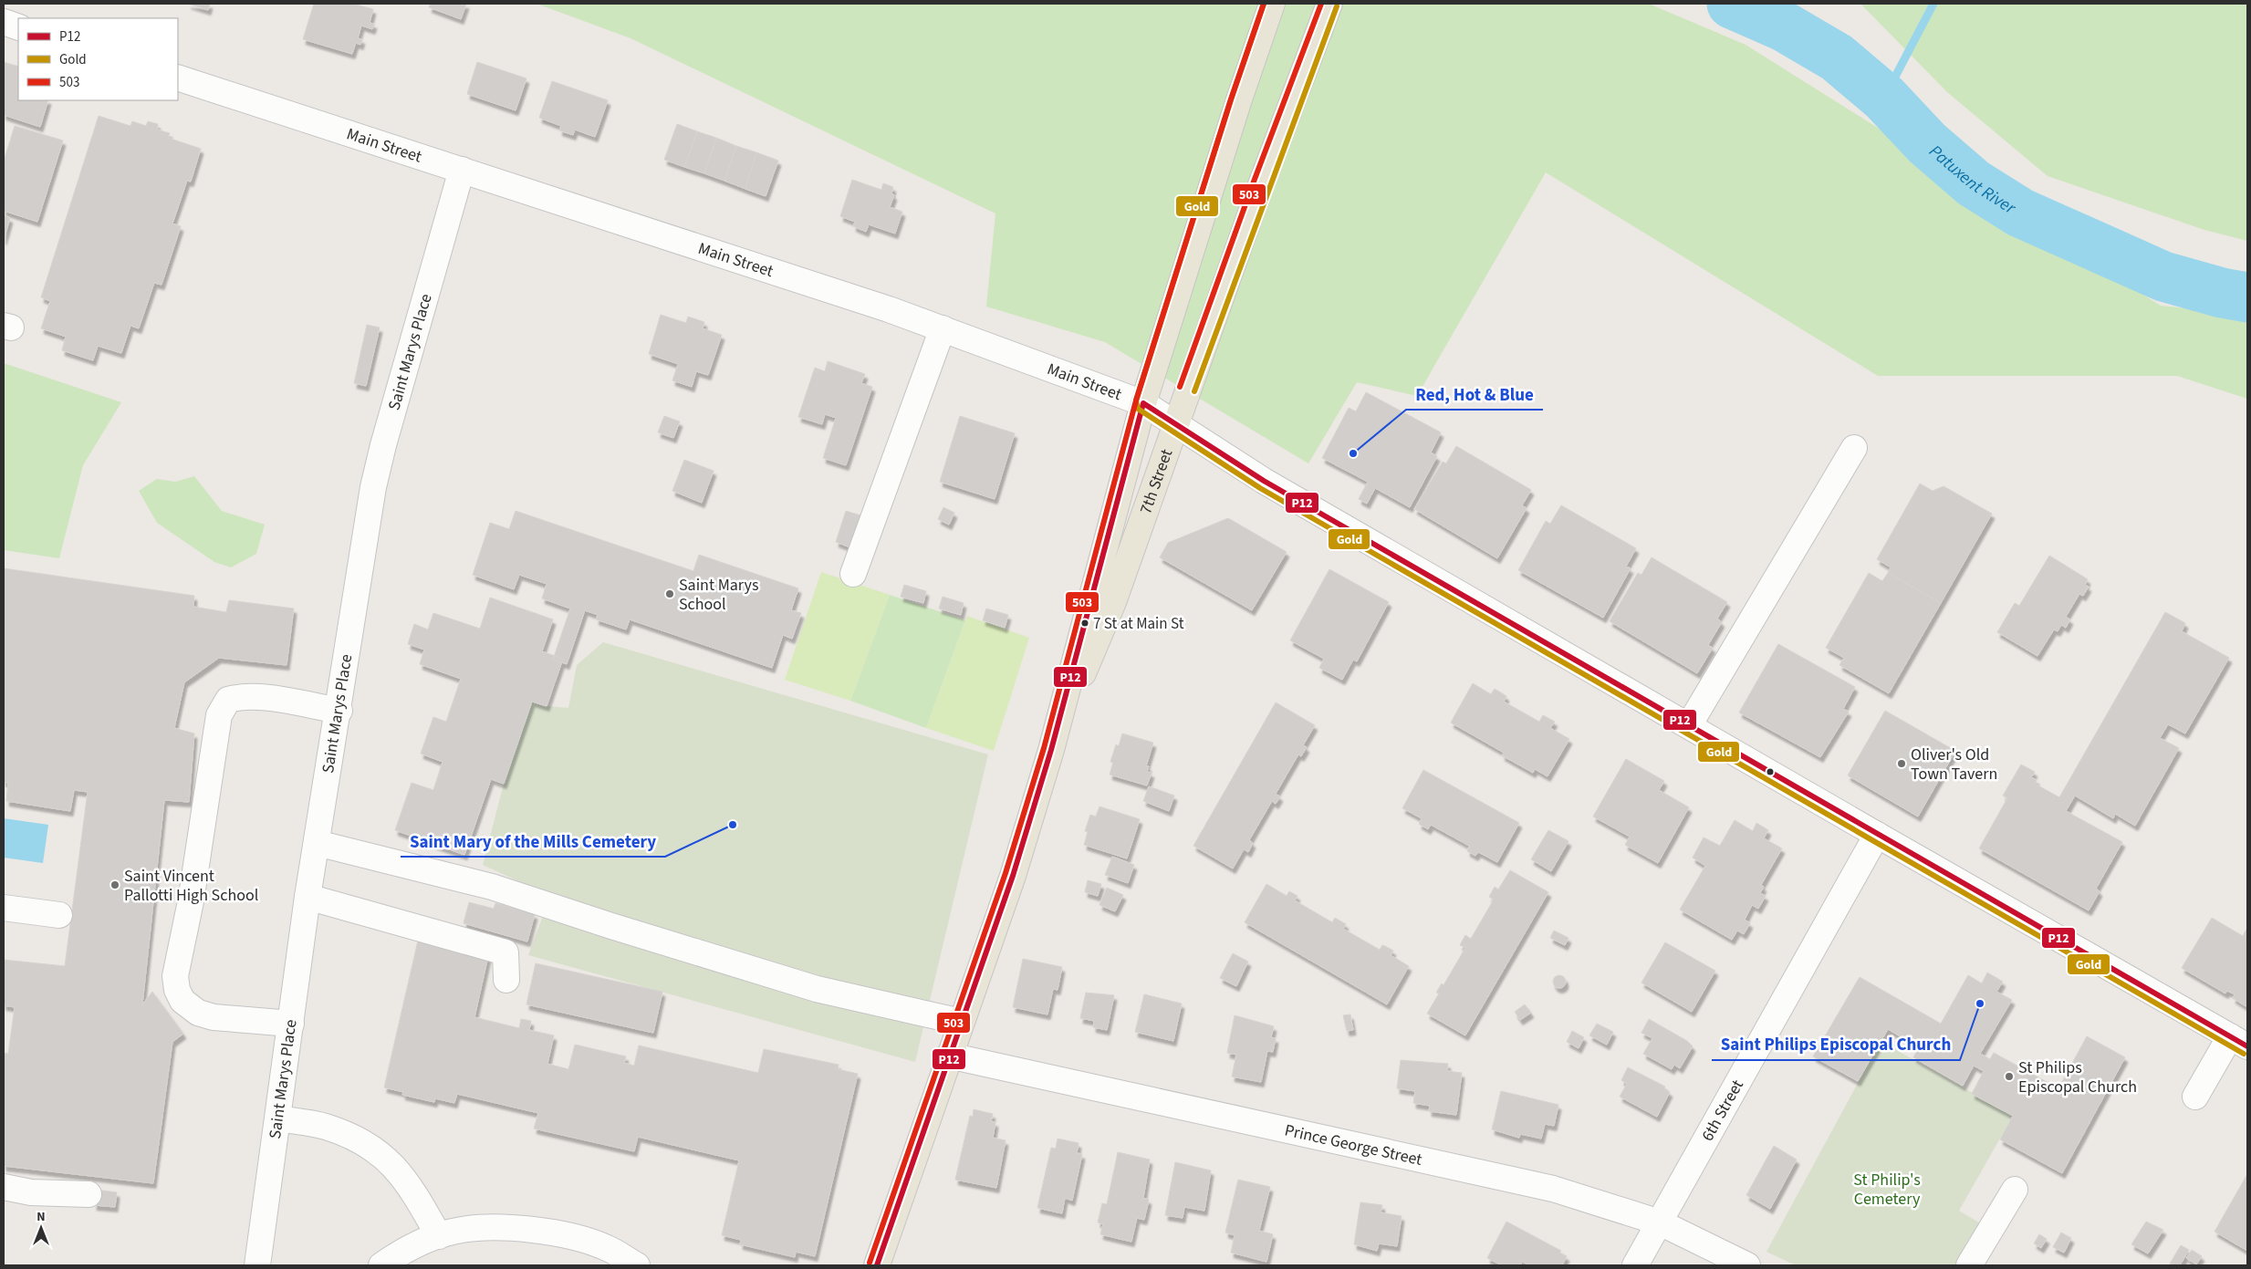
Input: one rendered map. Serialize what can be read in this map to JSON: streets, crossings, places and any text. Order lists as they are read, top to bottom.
{
  "streets": {
    "main road": ["7th Street"],
    "street": [
      "Main Street",
      "Saint Marys Place",
      "6th Street",
      "Prince George Street"
    ]
  },
  "crossings": [
    ["Main Street", "Saint Marys Place"],
    ["Main Street", "7th Street"],
    ["Main Street", "6th Street"],
    ["7th Street", "Prince George Street"],
    ["6th Street", "Prince George Street"]
  ],
  "water": ["Patuxent River"],
  "parks": ["St Philip's Cemetery"],
  "places": [
    "Red, Hot & Blue",
    "Saint Marys School",
    "7 St at Main St",
    "Oliver's Old Town Tavern",
    "Saint Mary of the Mills Cemetery",
    "Saint Vincent Pallotti High School",
    "Saint Philips Episcopal Church",
    "St Philips Episcopal Church"
  ],
  "lines": ["transit line Gold", "transit line 503", "transit line P12"],
  "legend": ["P12", "Gold", "503"],
  "north": "top"
}
